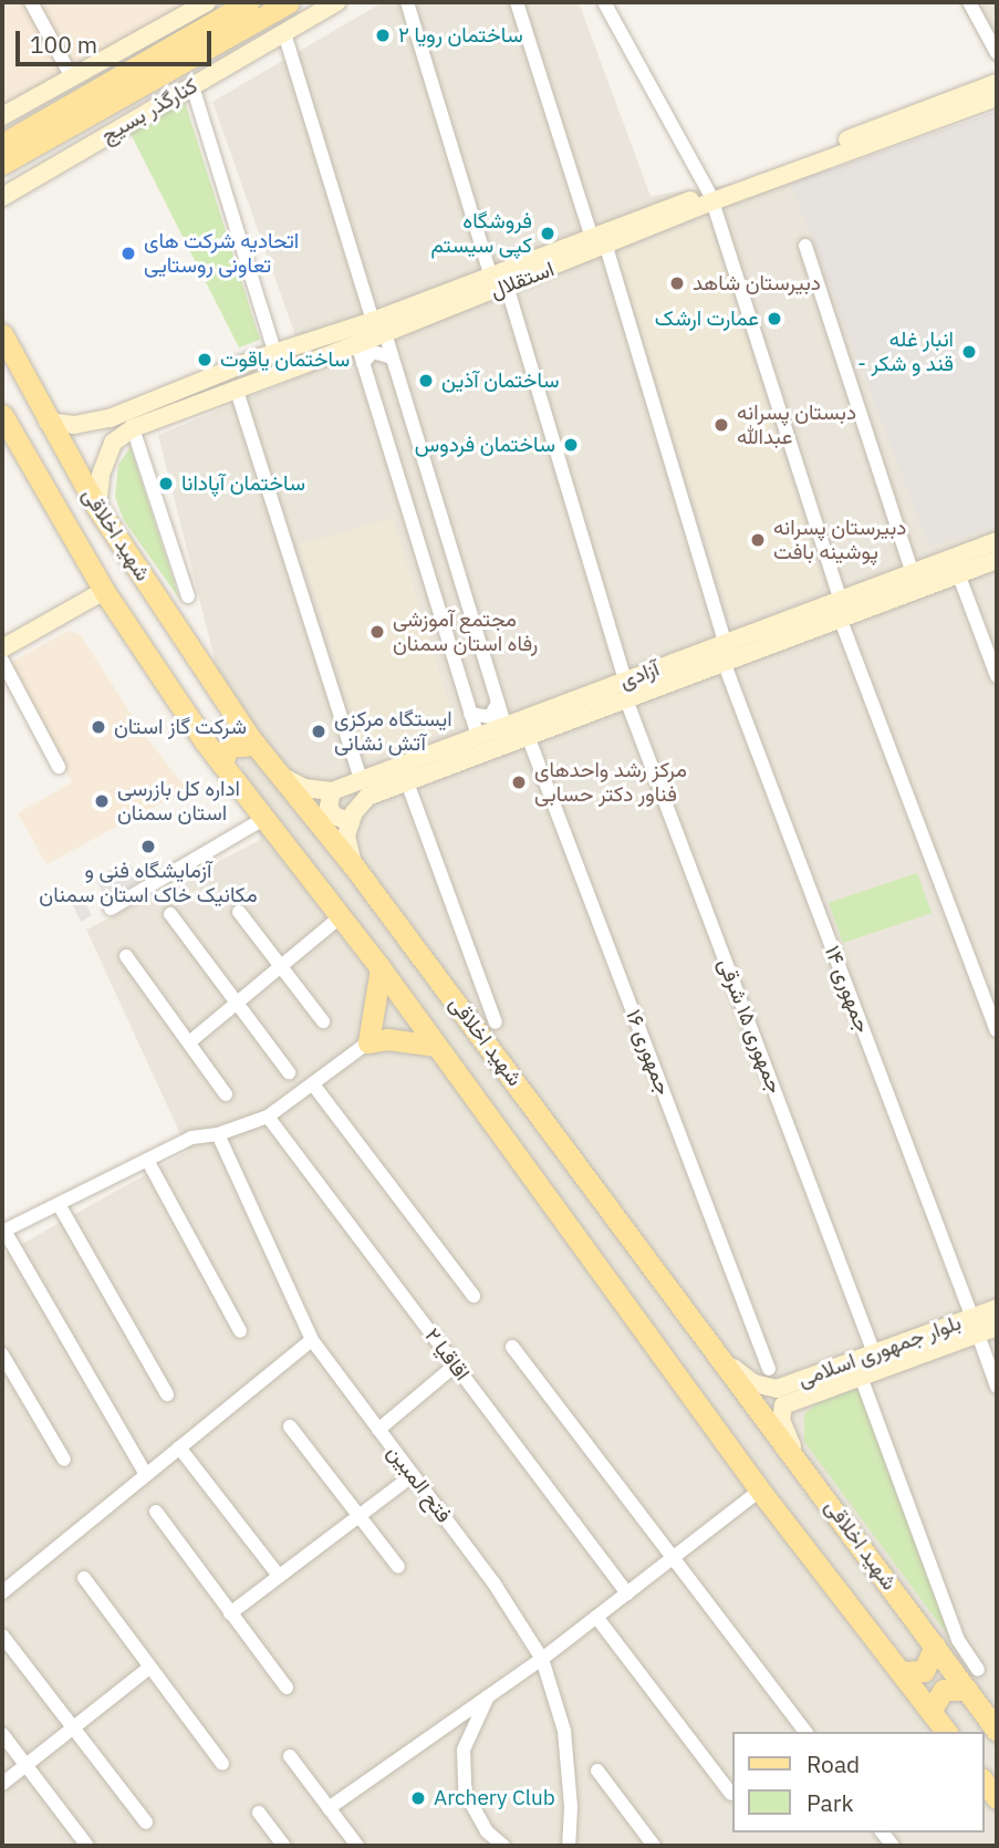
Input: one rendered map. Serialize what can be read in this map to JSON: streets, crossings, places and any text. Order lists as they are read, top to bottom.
{
  "streets": {
    "main road": ["شهید اخلاقی"],
    "street": [
      "کنارگذر بسیج",
      "استقلال",
      "آزادی",
      "جمهوری ۱۴",
      "جمهوری ۱۵ شرقی",
      "جمهوری ۱۶",
      "بلوار جمهوری اسلامی",
      "اقاقیا ۲",
      "فتح المبین"
    ]
  },
  "crossings": [
    ["استقلال", "شهید اخلاقی"],
    ["شهید اخلاقی", "بلوار جمهوری اسلامی"],
    ["آزادی", "جمهوری ۱۴"],
    ["آزادی", "جمهوری ۱۵ شرقی"],
    ["آزادی", "جمهوری ۱۶"],
    ["جمهوری ۱۴", "بلوار جمهوری اسلامی"],
    ["جمهوری ۱۵ شرقی", "بلوار جمهوری اسلامی"]
  ],
  "places": [
    "ساختمان رویا ۲",
    "فروشگاه کپی سیستم",
    "اتحادیه شرکت های تعاونی روستایی",
    "دبیرستان شاهد",
    "عمارت ارشک",
    "انبار غله - قند و شکر",
    "ساختمان یاقوت",
    "ساختمان آذین",
    "دبستان پسرانه عبدالله",
    "ساختمان فردوس",
    "ساختمان آپادانا",
    "دبیرستان پسرانه پوشینه بافت",
    "مجتمع آموزشی رفاه استان سمنان",
    "شرکت گاز استان",
    "ایستگاه مرکزی آتش نشانی",
    "مرکز رشد واحدهای فناور دکتر حسابی",
    "اداره کل بازرسی استان سمنان",
    "آزمایشگاه فنی و مکانیک خاک استان سمنان",
    "Archery Club"
  ],
  "legend": ["Road", "Park"],
  "scale_bar": "100 m"
}
